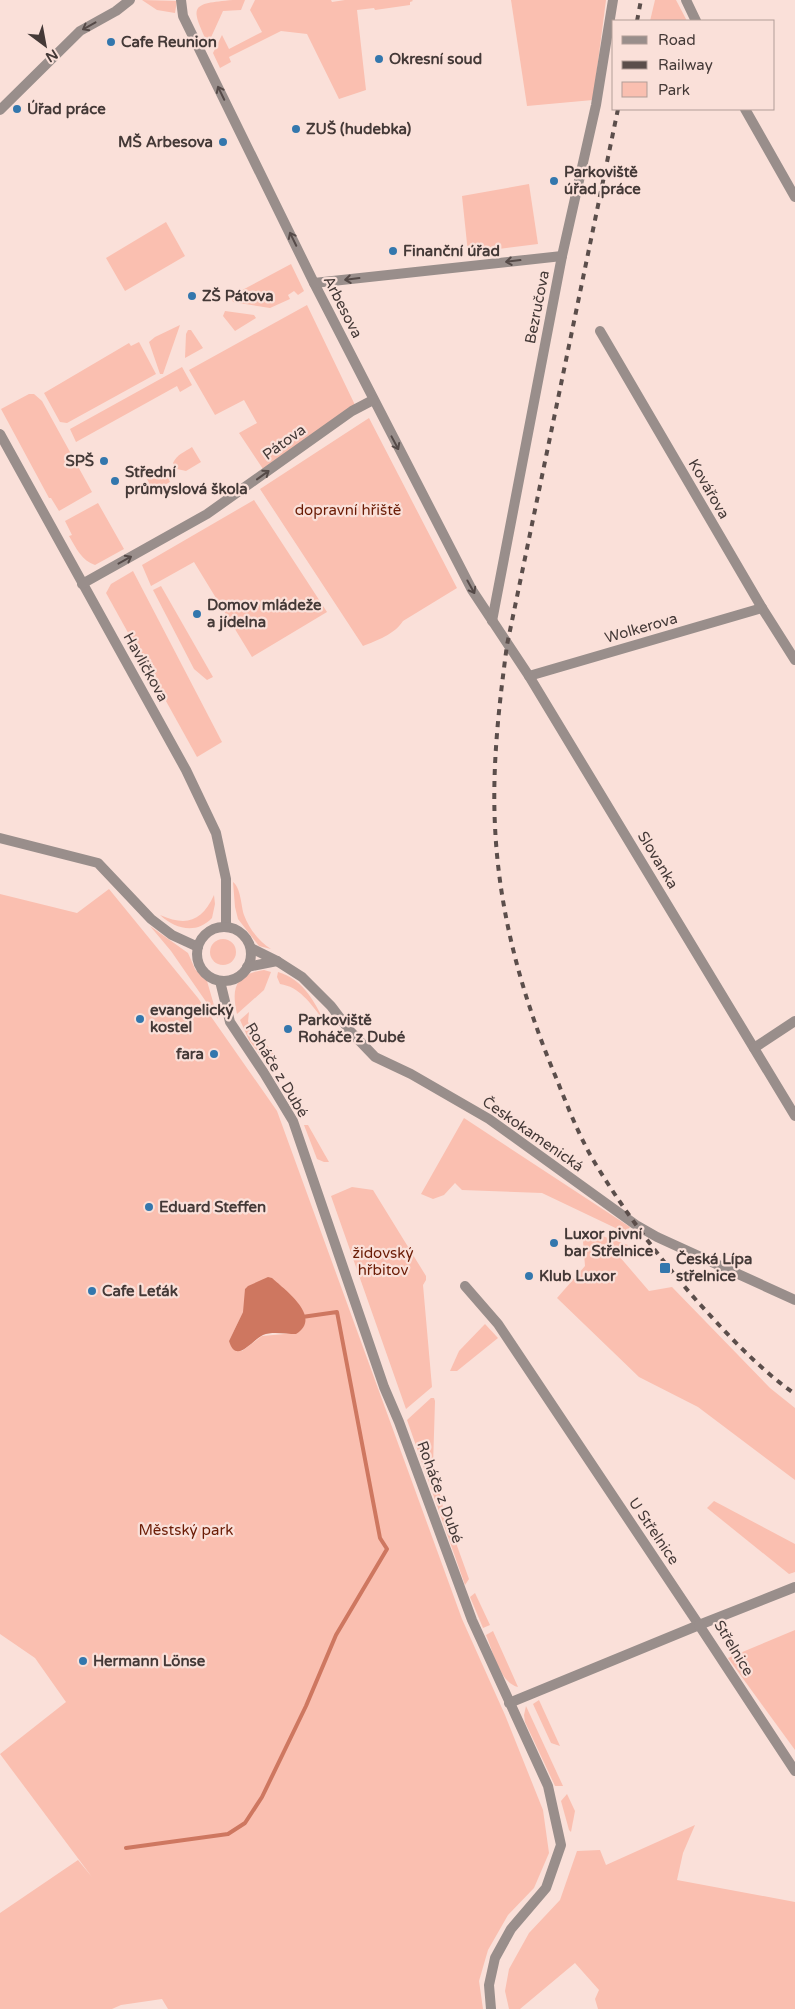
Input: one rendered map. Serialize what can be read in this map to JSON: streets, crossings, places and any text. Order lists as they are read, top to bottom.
{
  "streets": {
    "street": [
      "Arbesova",
      "Bezručova",
      "Pátova",
      "Kovářova",
      "Wolkerova",
      "Havlíčkova",
      "Slovanka",
      "Roháče z Dubé",
      "Českokamenická",
      "U Střelnice",
      "Střelnice"
    ]
  },
  "crossings": [
    ["Arbesova", "Bezručova"],
    ["Arbesova", "Pátova"],
    ["Arbesova", "Slovanka"],
    ["Bezručova", "Slovanka"],
    ["Pátova", "Havlíčkova"],
    ["Kovářova", "Wolkerova"],
    ["Wolkerova", "Slovanka"],
    ["Havlíčkova", "Roháče z Dubé"],
    ["Havlíčkova", "Českokamenická"],
    ["Roháče z Dubé", "Českokamenická"],
    ["U Střelnice", "Střelnice"]
  ],
  "one_way": ["Pátova"],
  "parks": ["dopravní hřiště", "židovský hřbitov", "Městský park"],
  "places": {
    "other": [
      "Cafe Reunion",
      "Okresní soud",
      "Úřad práce",
      "ZUŠ (hudebka)",
      "MŠ Arbesova",
      "Parkoviště úřad práce",
      "Finanční úřad",
      "ZŠ Pátova",
      "SPŠ",
      "Střední průmyslová škola",
      "Domov mládeže a jídelna",
      "evangelický kostel",
      "Parkoviště Roháče z Dubé",
      "fara",
      "Eduard Steffen",
      "Luxor pivní bar Střelnice",
      "Klub Luxor",
      "Cafe Leťák",
      "Hermann Lönse"
    ],
    "transit": ["Česká Lípa střelnice"]
  },
  "legend": ["Road", "Railway", "Park"],
  "north": "bottom right"
}
